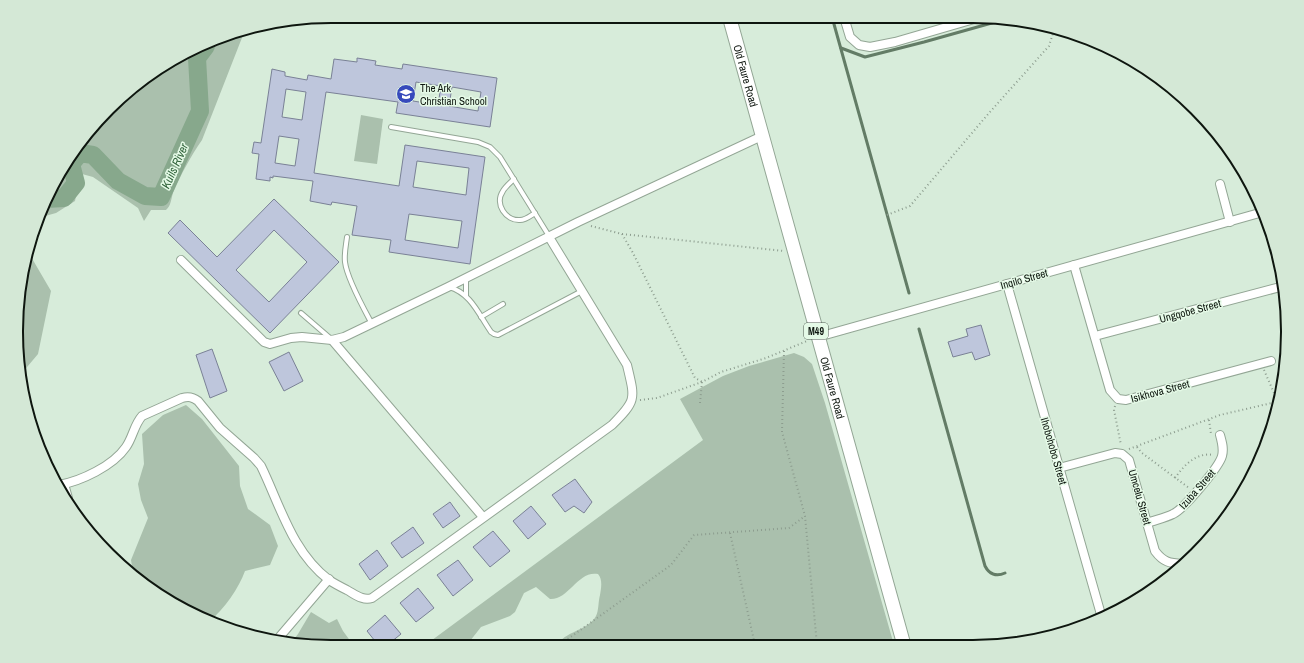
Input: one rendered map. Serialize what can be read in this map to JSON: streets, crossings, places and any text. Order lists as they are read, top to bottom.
{
  "streets": {
    "main road": ["Old Faure Road", "M49"],
    "street": [
      "Inqilo Street",
      "Ungqobe Street",
      "Isikhova Street",
      "Ihobohobo Street",
      "Izuba Street",
      "Umcelu Street"
    ]
  },
  "crossings": [
    ["Old Faure Road", "Inqilo Street"],
    ["Inqilo Street", "Isikhova Street"],
    ["Inqilo Street", "Ihobohobo Street"],
    ["Ungqobe Street", "Isikhova Street"],
    ["Izuba Street", "Umcelu Street"]
  ],
  "water": ["Kuils River"],
  "places": {
    "school or university": ["The Ark Christian School"]
  }
}
